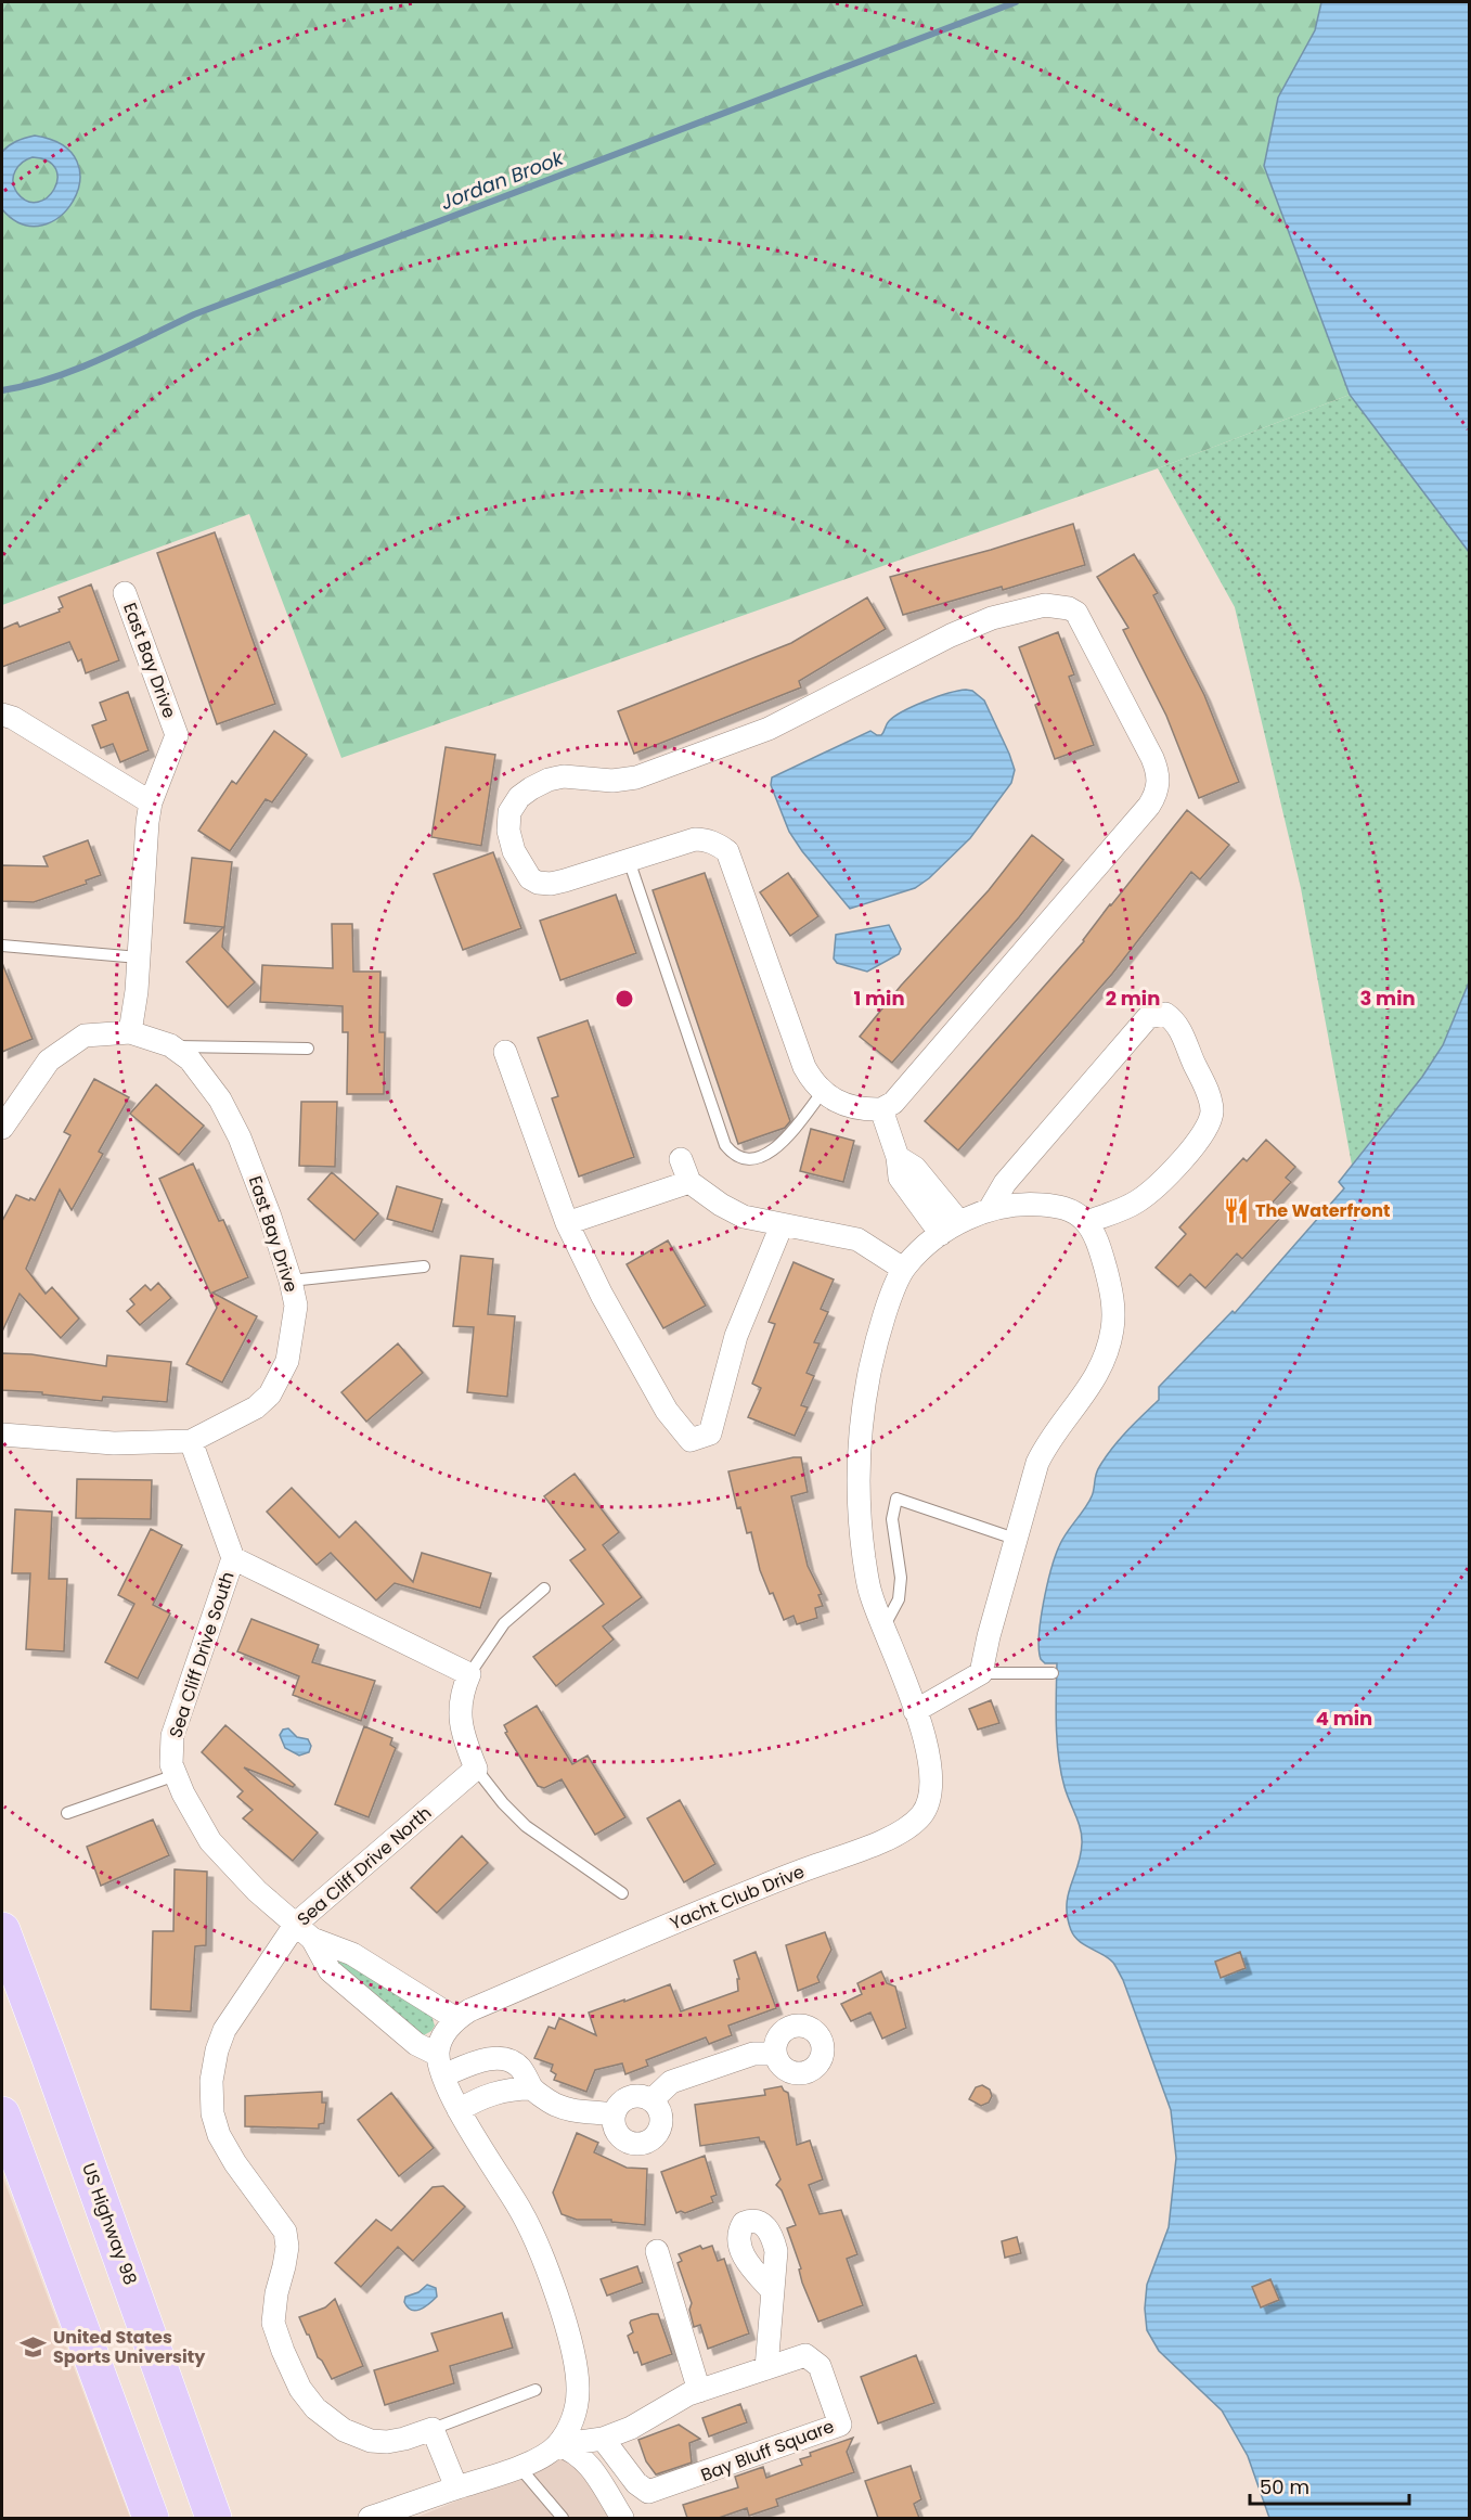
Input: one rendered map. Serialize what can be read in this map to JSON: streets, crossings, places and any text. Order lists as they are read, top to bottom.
{
  "streets": {
    "main road": ["US Highway 98"],
    "street": [
      "East Bay Drive",
      "Sea Cliff Drive South",
      "Sea Cliff Drive North",
      "Yacht Club Drive",
      "Bay Bluff Square"
    ]
  },
  "crossings": [
    ["East Bay Drive", "Sea Cliff Drive South"],
    ["Sea Cliff Drive South", "Sea Cliff Drive North"],
    ["Sea Cliff Drive North", "Yacht Club Drive"]
  ],
  "water": ["Jordan Brook"],
  "places": {
    "restaurant": ["The Waterfront"],
    "school or university": ["United States Sports University"]
  },
  "scale_bar": "50 m",
  "rings": [
    "1 min",
    "2 min",
    "3 min",
    "4 min"
  ]
}
